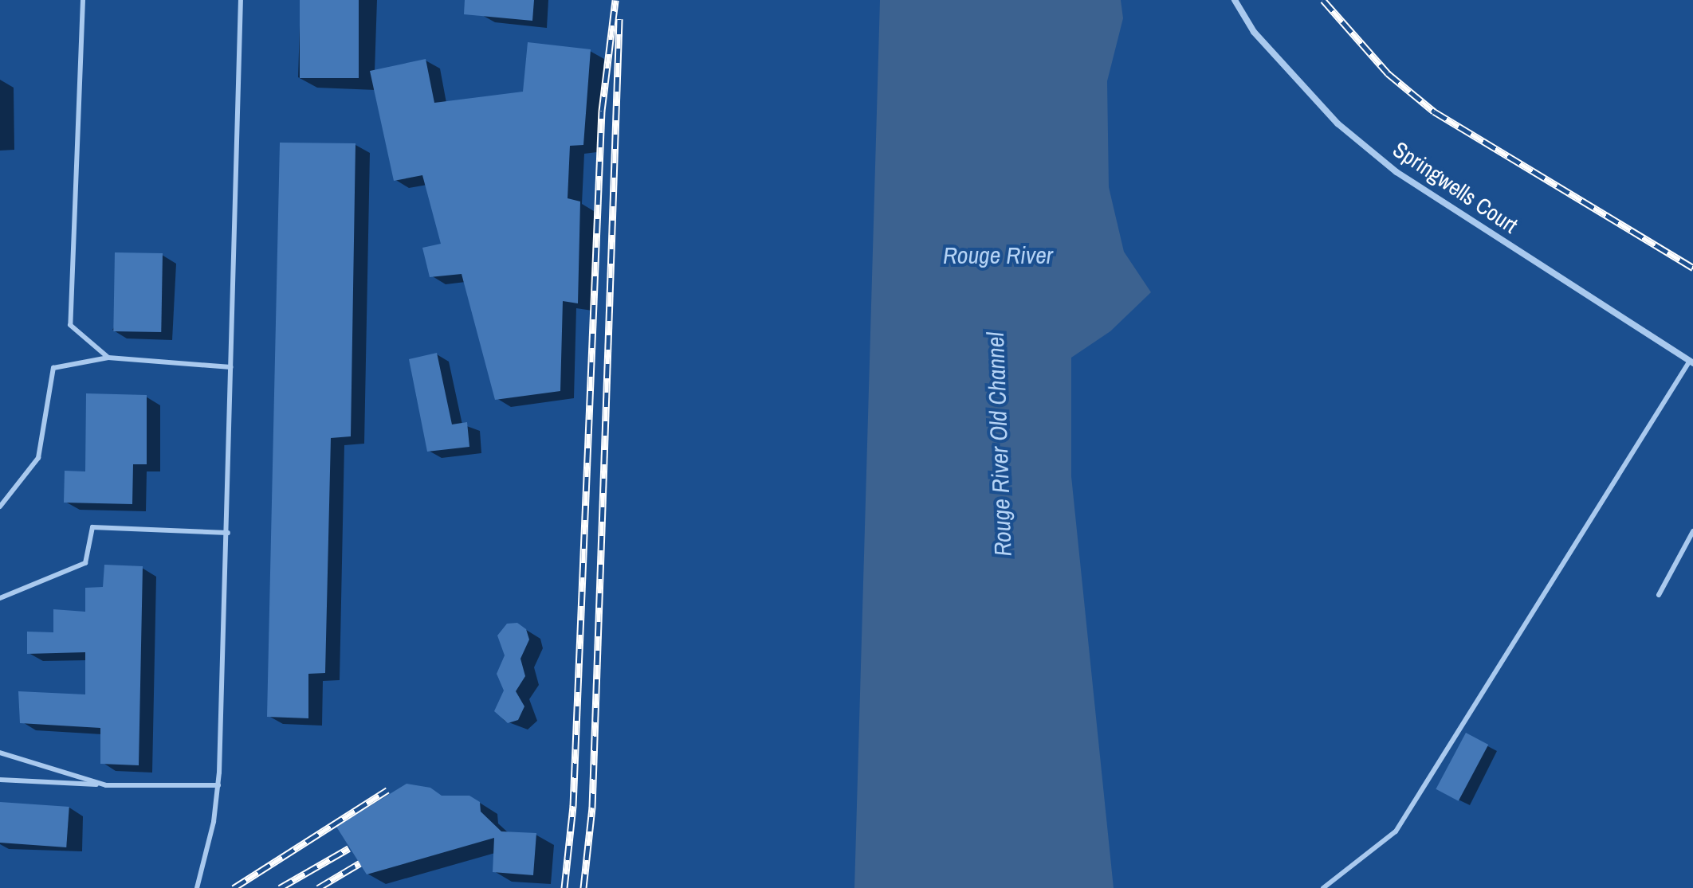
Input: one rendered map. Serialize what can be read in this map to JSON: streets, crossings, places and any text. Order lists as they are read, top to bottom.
{
  "streets": {
    "street": ["Springwells Court"]
  },
  "water": ["Rouge River", "Rouge River Old Channel"]
}
